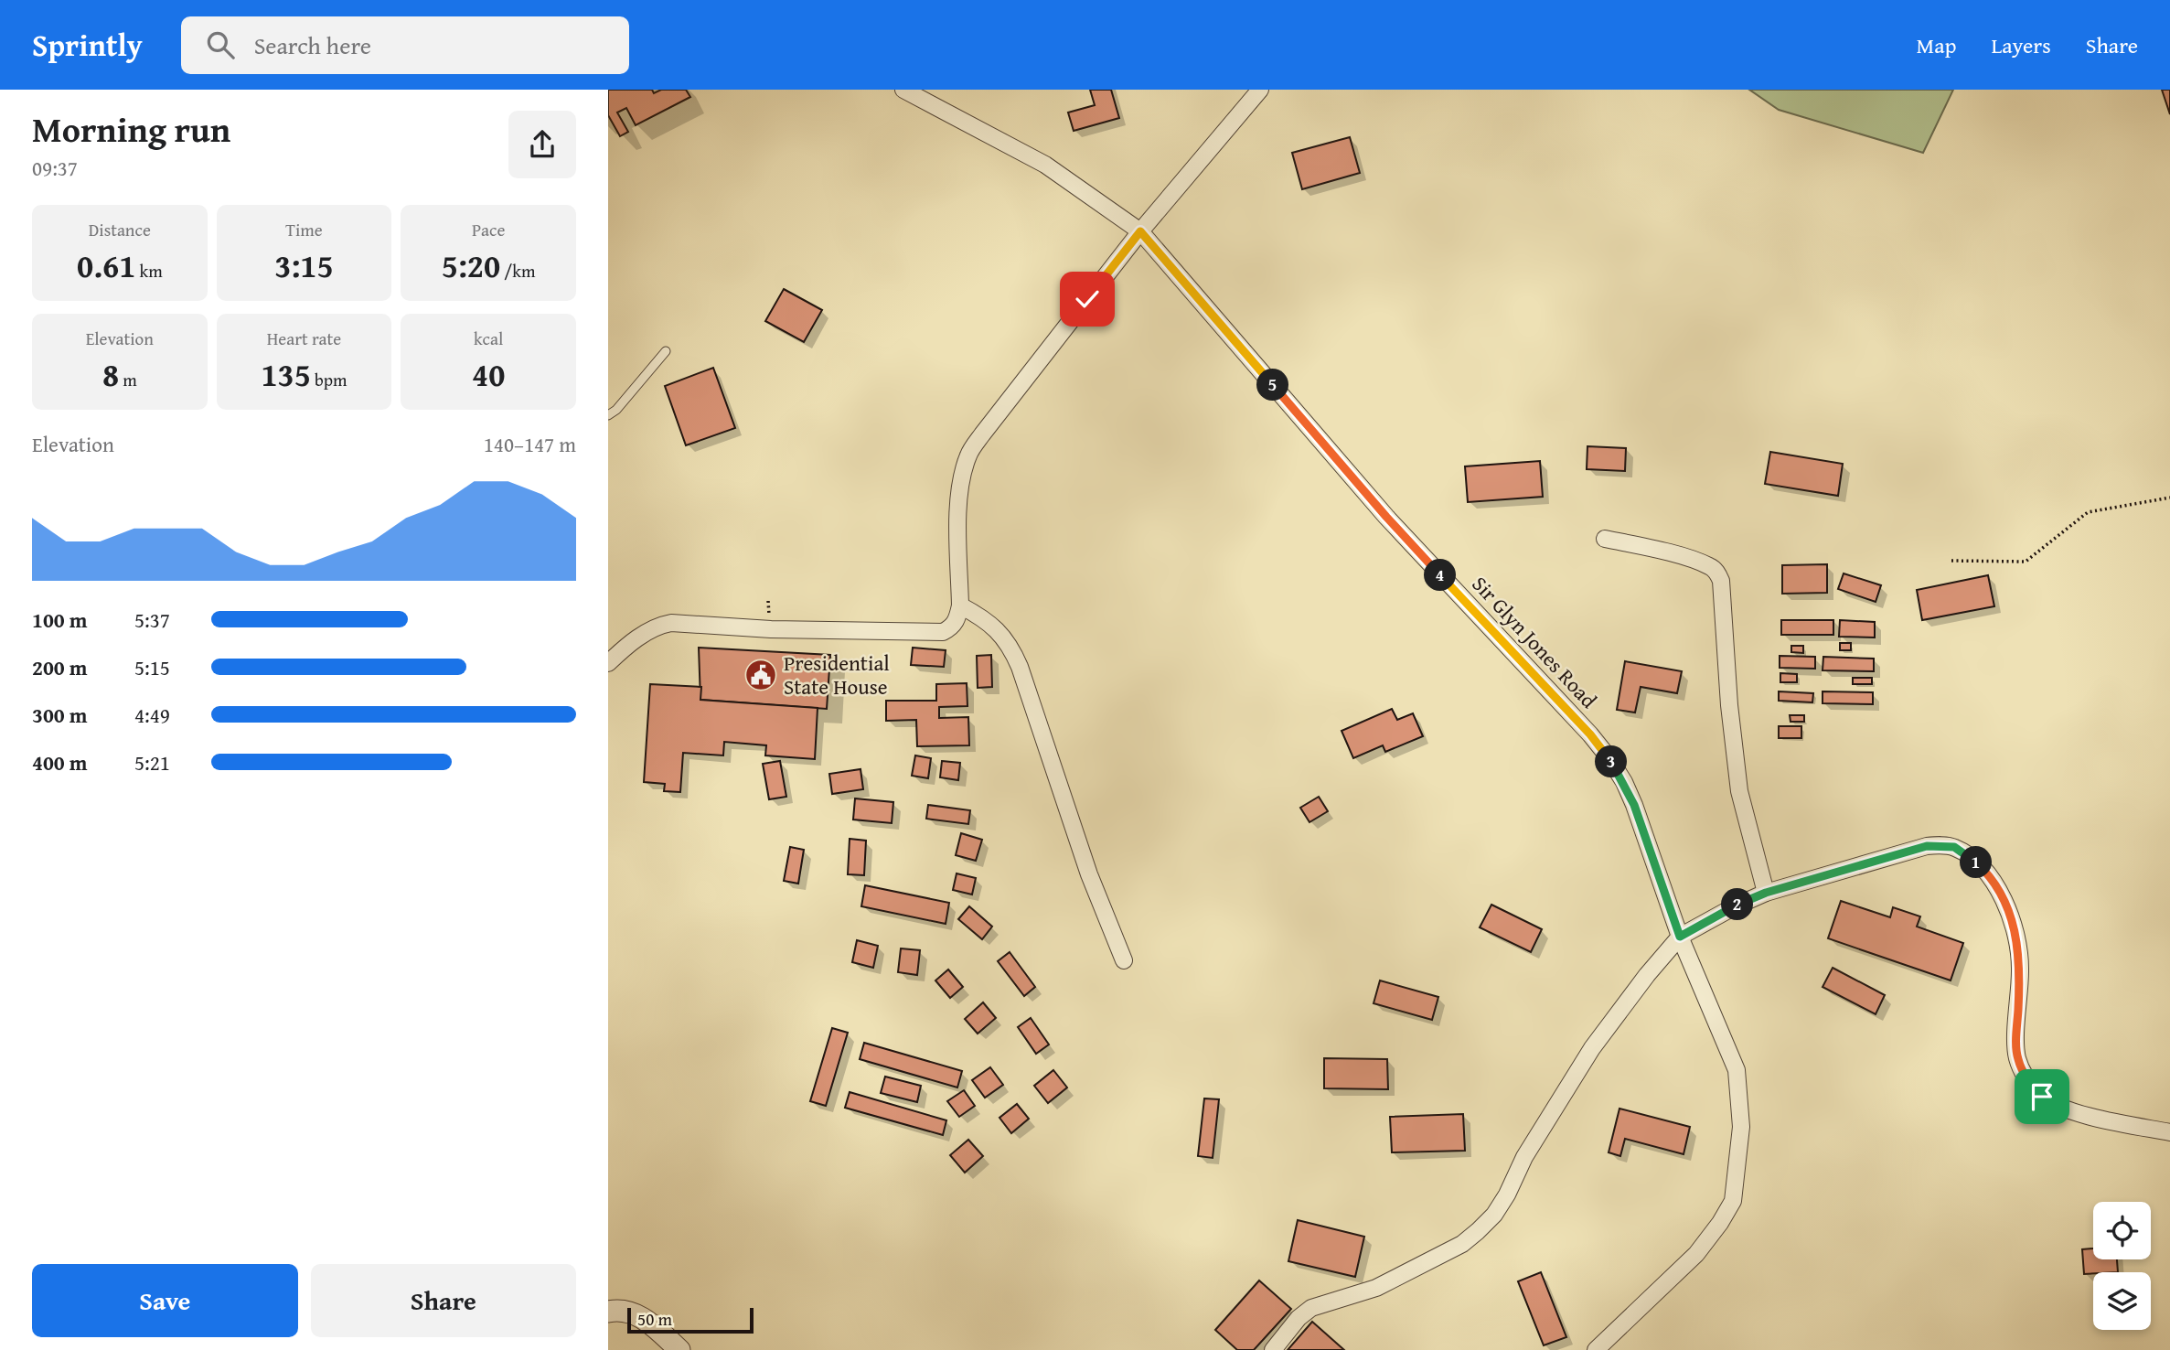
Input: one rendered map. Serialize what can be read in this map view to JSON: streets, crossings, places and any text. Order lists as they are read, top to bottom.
{
  "streets": {
    "street": ["Sir Glyn Jones Road"]
  },
  "places": {
    "public building": ["Presidential State House"]
  },
  "scale_bar": "50 m",
  "page": {
    "header": "Sprintly",
    "search": "Search here",
    "nav": ["Map", "Layers", "Share"],
    "heading": ["Morning run", "09:37"],
    "stats": [
      ["Distance", "0.61 km"],
      ["Time", "3:15"],
      ["Pace", "5:20 /km"],
      ["Elevation", "8 m"],
      ["Heart rate", "135 bpm"],
      ["kcal", "40"]
    ],
    "pins": [
      "5",
      "4",
      "3",
      "1",
      "2"
    ],
    "chart": ["Elevation", "140–147 m"],
    "list": [
      {
        "name": "100 m",
        "note": "5:37"
      },
      {
        "name": "200 m",
        "note": "5:15"
      },
      {
        "name": "300 m",
        "note": "4:49"
      },
      {
        "name": "400 m",
        "note": "5:21"
      }
    ],
    "buttons": ["Save", "Share"],
    "scale": "50 m"
  }
}
